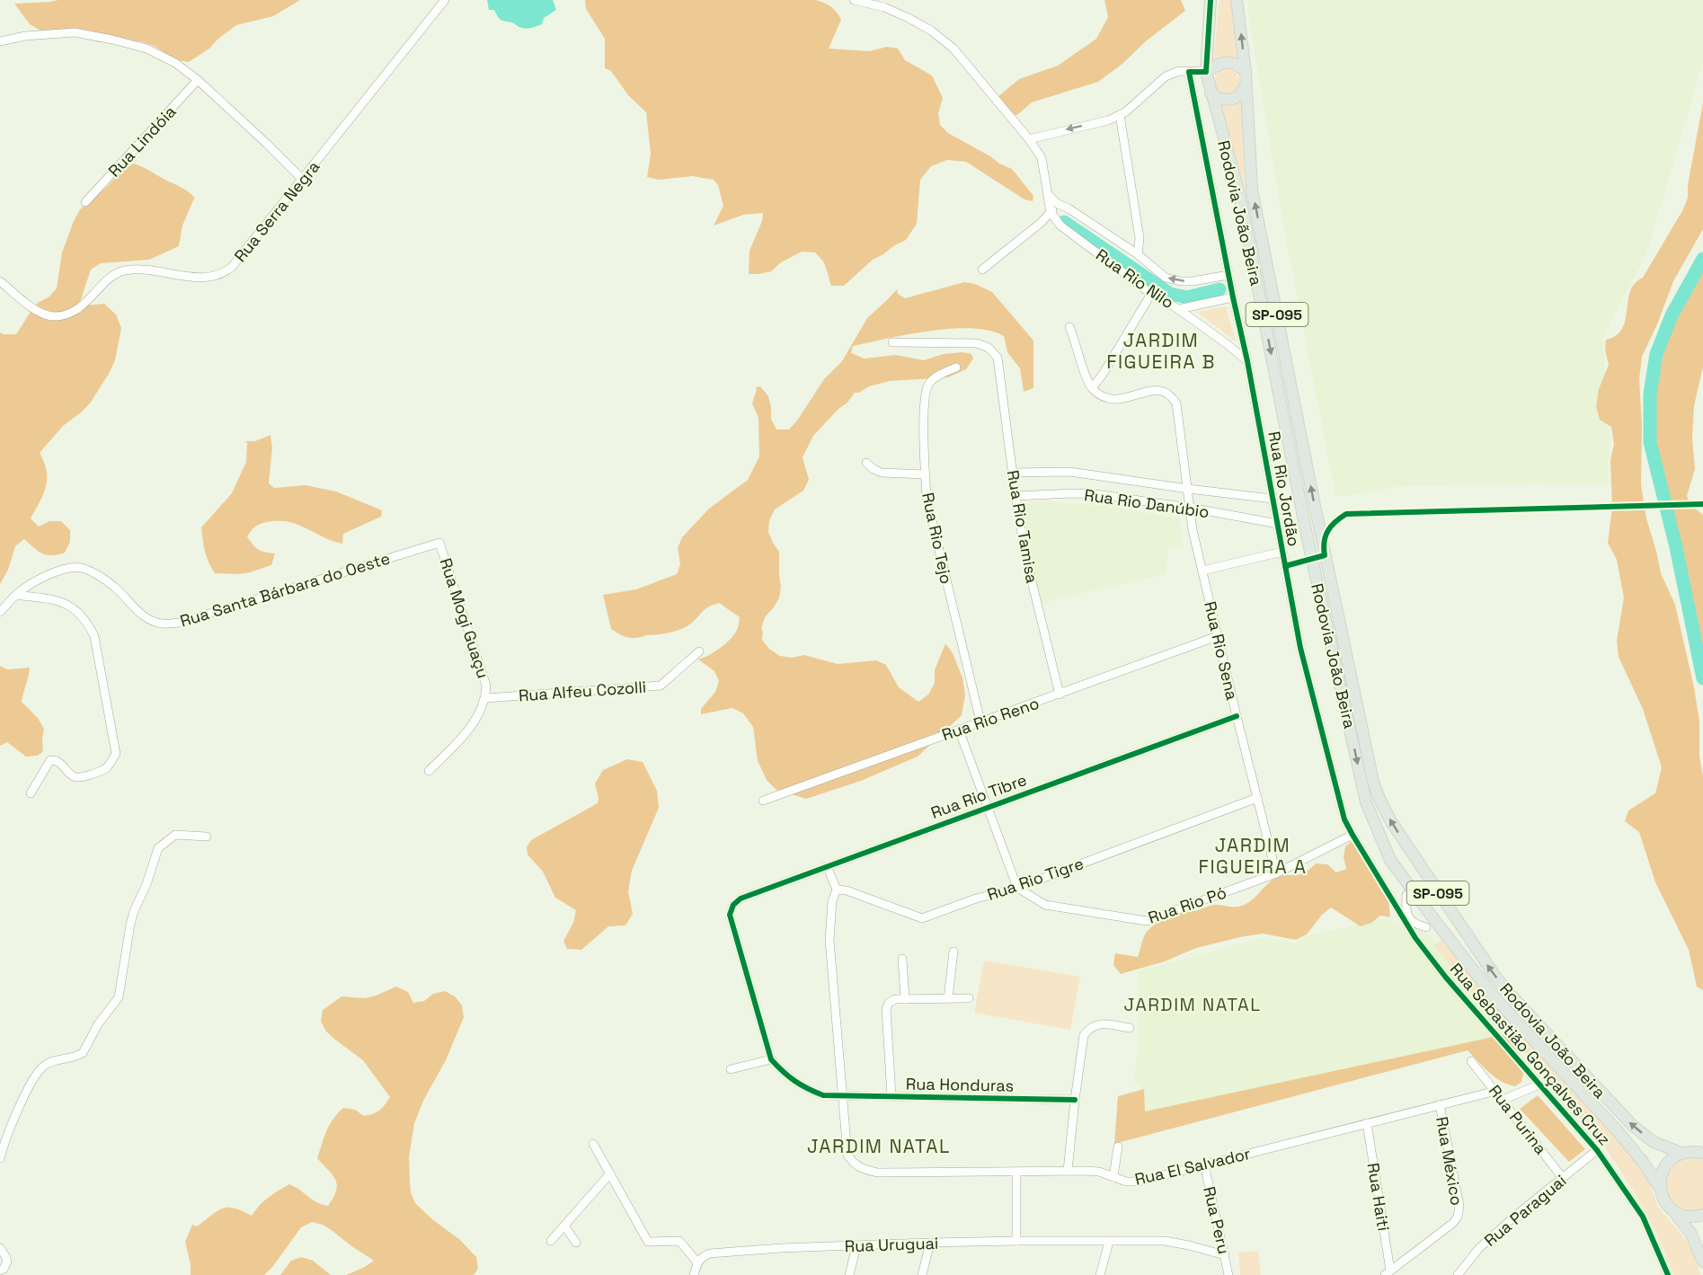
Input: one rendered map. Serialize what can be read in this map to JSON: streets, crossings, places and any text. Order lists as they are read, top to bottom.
{
  "streets": {
    "main road": ["Rodovia João Beira", "SP-095"],
    "street": [
      "Rua Lindóia",
      "Rua Serra Negra",
      "Rua Rio Nilo",
      "Rua Rio Jordão",
      "Rua Rio Danúbio",
      "Rua Rio Tamisa",
      "Rua Rio Tejo",
      "Rua Santa Bárbara do Oeste",
      "Rua Mogi Guaçu",
      "Rua Rio Sena",
      "Rua Alfeu Cozolli",
      "Rua Rio Reno",
      "Rua Rio Tibre",
      "Rua Rio Tigre",
      "Rua Rio Pó",
      "Rua Sebastião Gonçalves Cruz",
      "Rua Honduras",
      "Rua Purina",
      "Rua México",
      "Rua El Salvador",
      "Rua Haiti",
      "Rua Paraguai",
      "Rua Peru",
      "Rua Uruguai"
    ]
  },
  "crossings": [
    ["Rodovia João Beira", "SP-095"],
    ["Rua Rio Nilo", "Rua Rio Jordão"],
    ["Rua Rio Jordão", "Rua Rio Danúbio"],
    ["Rua Rio Jordão", "Rua Rio Pó"],
    ["Rua Rio Jordão", "Rua Sebastião Gonçalves Cruz"],
    ["Rua Rio Danúbio", "Rua Rio Tamisa"],
    ["Rua Rio Danúbio", "Rua Rio Sena"],
    ["Rua Rio Tamisa", "Rua Rio Reno"],
    ["Rua Rio Tejo", "Rua Rio Reno"],
    ["Rua Santa Bárbara do Oeste", "Rua Mogi Guaçu"],
    ["Rua Mogi Guaçu", "Rua Alfeu Cozolli"],
    ["Rua Rio Sena", "Rua Rio Reno"],
    ["Rua Rio Sena", "Rua Rio Tibre"],
    ["Rua Rio Sena", "Rua Rio Tigre"],
    ["Rua Rio Sena", "Rua Rio Pó"],
    ["Rua Rio Tibre", "Rua Honduras"],
    ["Rua Rio Tigre", "Rua Rio Pó"],
    ["Rua Sebastião Gonçalves Cruz", "Rua Paraguai"],
    ["Rua Honduras", "Rua El Salvador"],
    ["Rua Purina", "Rua El Salvador"],
    ["Rua Purina", "Rua Paraguai"],
    ["Rua México", "Rua El Salvador"],
    ["Rua México", "Rua Haiti"],
    ["Rua El Salvador", "Rua Haiti"],
    ["Rua El Salvador", "Rua Peru"],
    ["Rua Peru", "Rua Uruguai"]
  ],
  "districts": [
    "JARDIM FIGUEIRA B",
    "JARDIM FIGUEIRA A",
    "JARDIM NATAL",
    "JARDIM NATAL"
  ]
}
